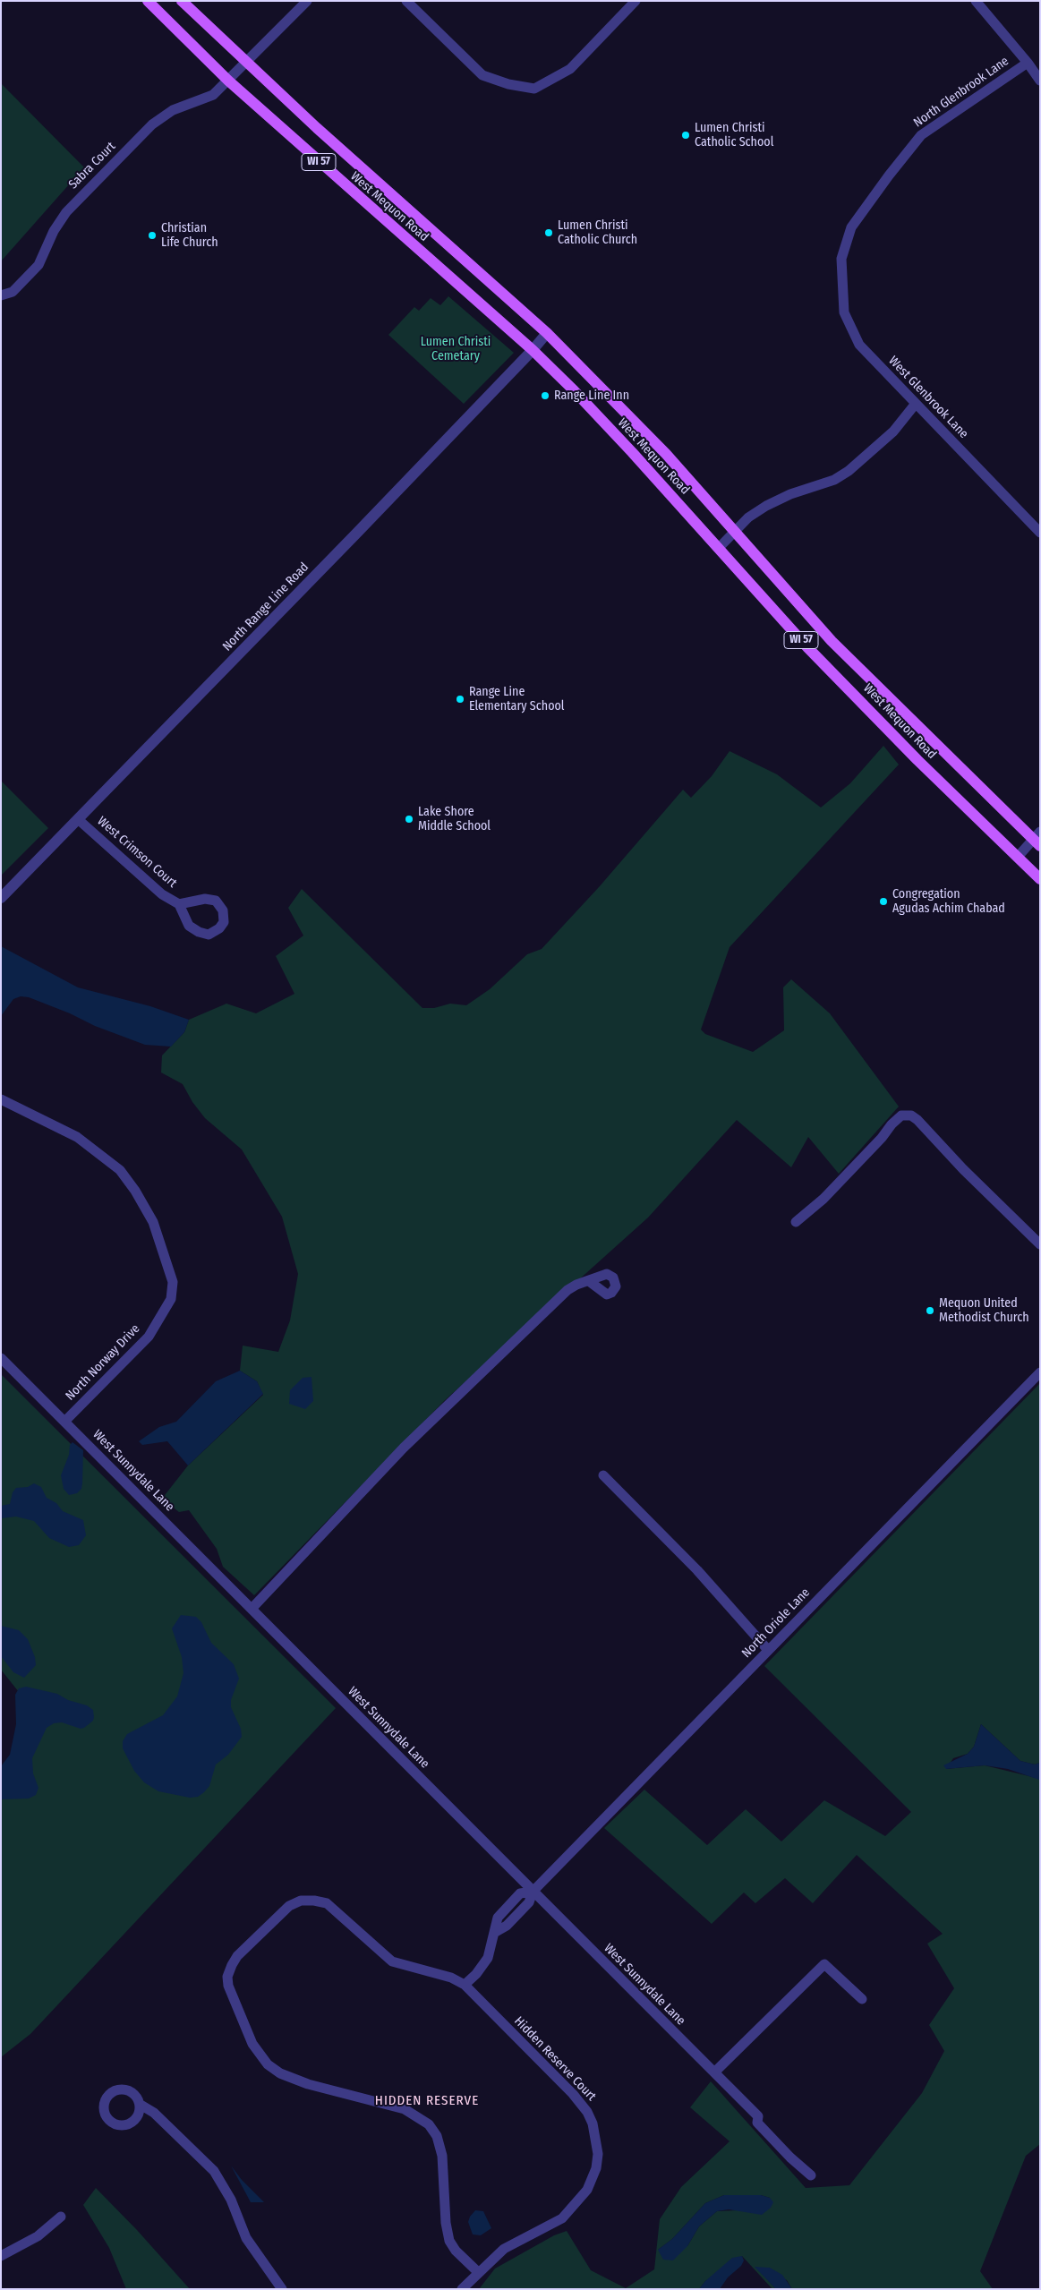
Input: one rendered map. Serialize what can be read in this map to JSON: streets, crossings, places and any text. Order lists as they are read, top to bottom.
{
  "streets": {
    "main road": ["WI 57", "West Mequon Road"],
    "street": [
      "North Glenbrook Lane",
      "Sabra Court",
      "West Glenbrook Lane",
      "North Range Line Road",
      "West Crimson Court",
      "North Norway Drive",
      "West Sunnydale Lane",
      "North Oriole Lane",
      "Hidden Reserve Court"
    ]
  },
  "crossings": [
    ["North Glenbrook Lane", "West Glenbrook Lane"],
    ["Sabra Court", "West Mequon Road"],
    ["West Mequon Road", "North Range Line Road"],
    ["North Range Line Road", "West Crimson Court"],
    ["North Norway Drive", "West Sunnydale Lane"],
    ["West Sunnydale Lane", "North Oriole Lane"],
    ["North Oriole Lane", "Hidden Reserve Court"]
  ],
  "districts": ["HIDDEN RESERVE"],
  "parks": ["Lumen Christi Cemetary"],
  "places": [
    "Lumen Christi Catholic School",
    "Lumen Christi Catholic Church",
    "Christian Life Church",
    "Range Line Inn",
    "Range Line Elementary School",
    "Lake Shore Middle School",
    "Congregation Agudas Achim Chabad",
    "Mequon United Methodist Church"
  ]
}
